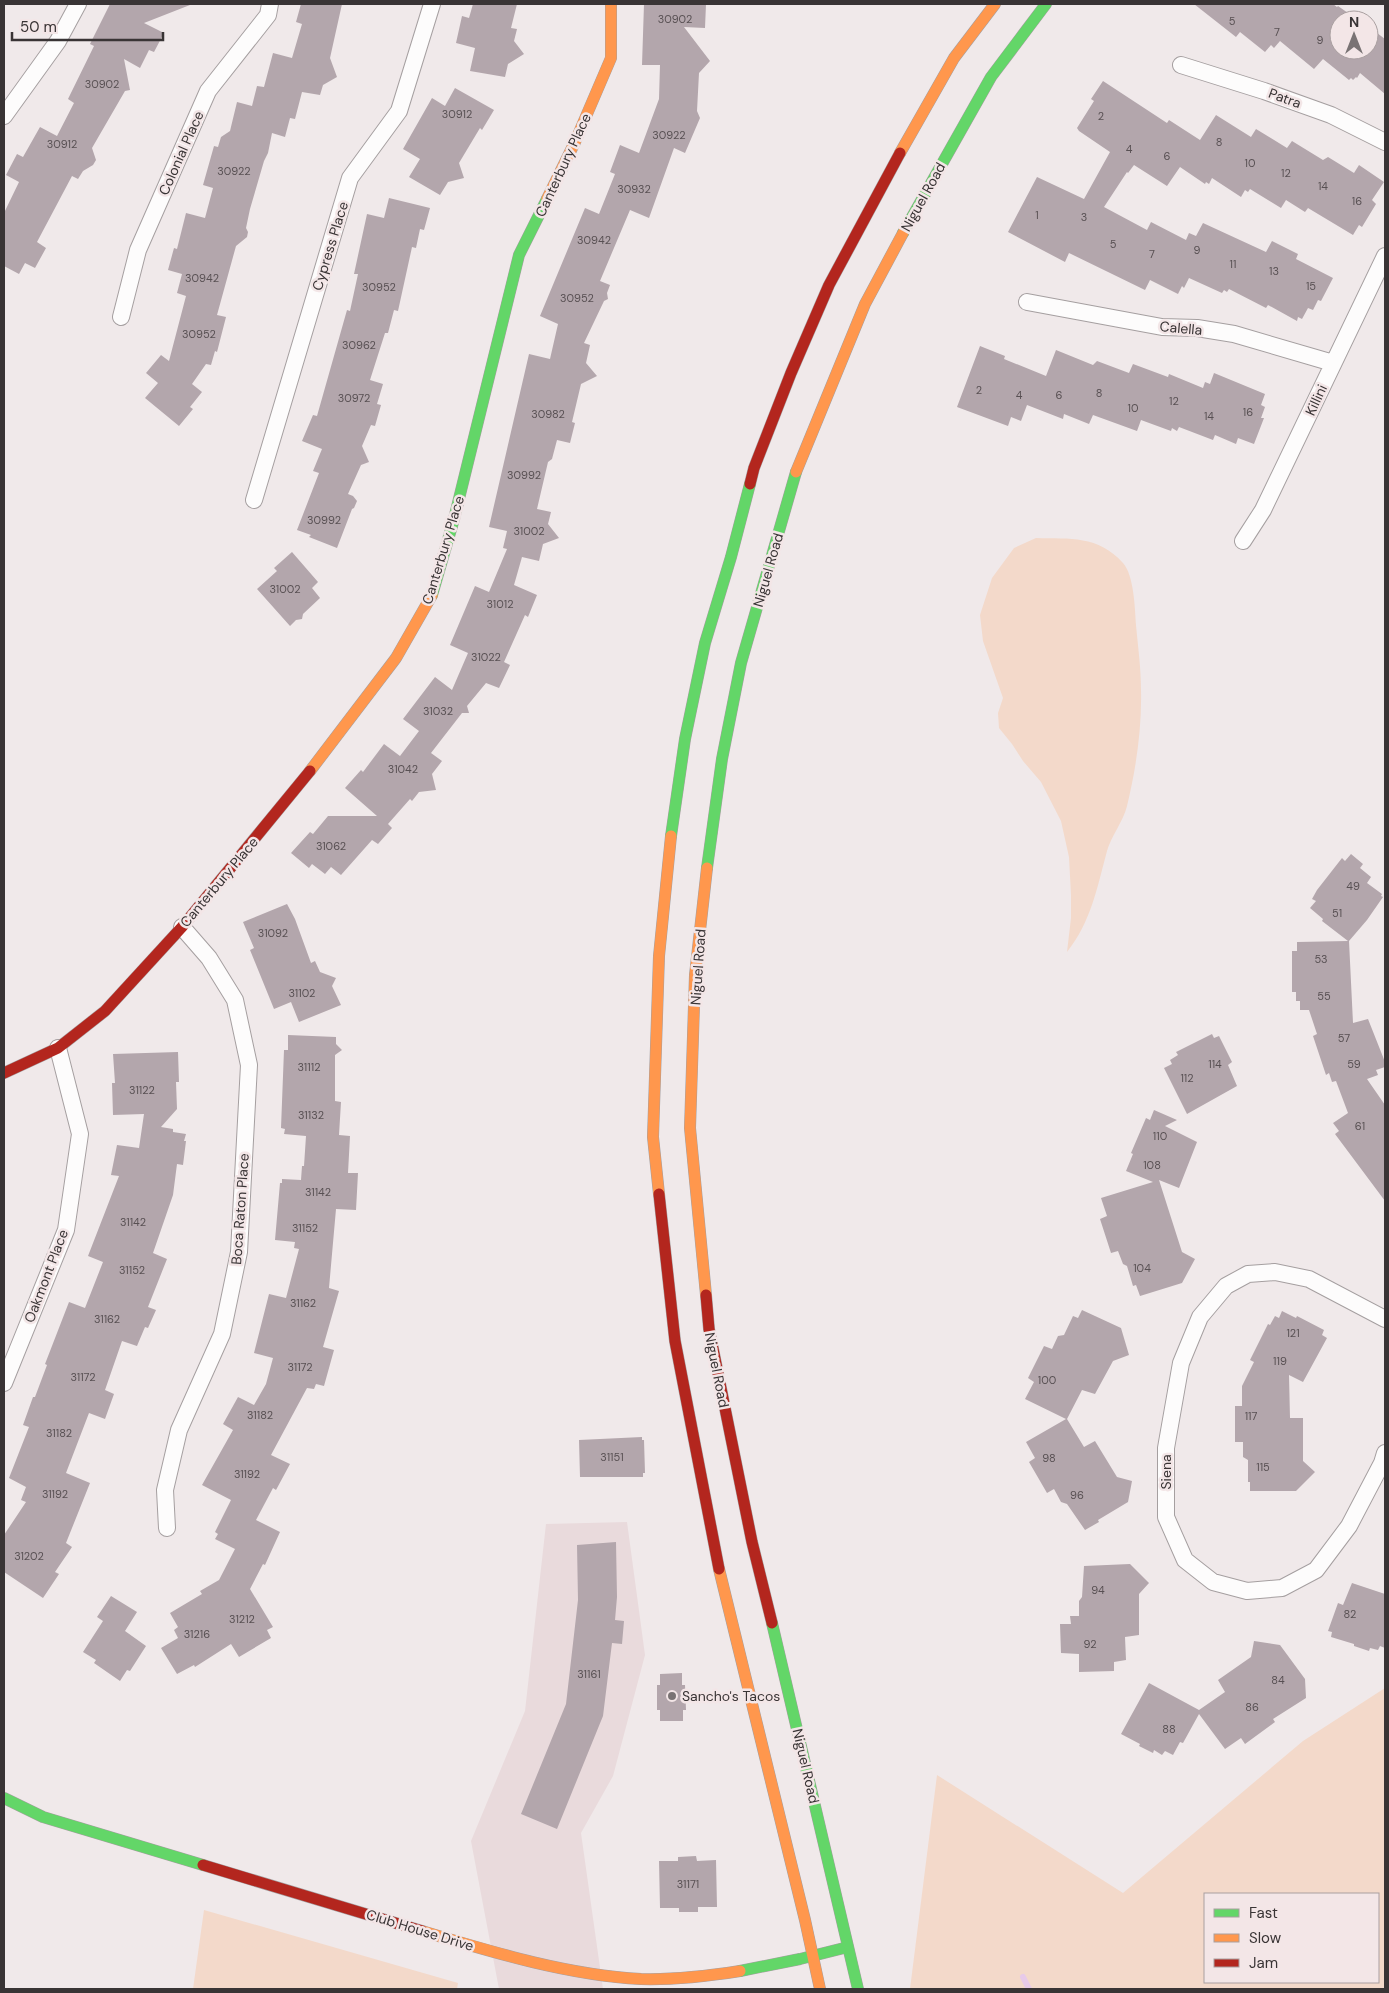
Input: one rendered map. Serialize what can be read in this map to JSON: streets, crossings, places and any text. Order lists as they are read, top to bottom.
{
  "streets": {
    "main road": ["Canterbury Place", "Niguel Road", "Club House Drive"],
    "street": [
      "Patra",
      "Colonial Place",
      "Cypress Place",
      "Calella",
      "Killini",
      "Boca Raton Place",
      "Oakmont Place",
      "Siena"
    ]
  },
  "crossings": [
    ["Canterbury Place", "Boca Raton Place"],
    ["Canterbury Place", "Oakmont Place"],
    ["Niguel Road", "Club House Drive"],
    ["Calella", "Killini"]
  ],
  "places": ["Sancho's Tacos"],
  "house_numbers": [
    "30902",
    "5",
    "7",
    "9",
    "30902",
    "30912",
    "2",
    "30922",
    "8",
    "30912",
    "4",
    "6",
    "10",
    "30922",
    "12",
    "14",
    "30932",
    "16",
    "1",
    "3",
    "30942",
    "5",
    "9",
    "7",
    "11",
    "13",
    "30942",
    "15",
    "30952",
    "30952",
    "30952",
    "30962",
    "2",
    "8",
    "4",
    "6",
    "30972",
    "12",
    "10",
    "16",
    "30982",
    "14",
    "30992",
    "30992",
    "31002",
    "31002",
    "31012",
    "31022",
    "31032",
    "31042",
    "31062",
    "49",
    "51",
    "31092",
    "53",
    "31102",
    "55",
    "57",
    "114",
    "59",
    "31112",
    "112",
    "31122",
    "31132",
    "61",
    "110",
    "108",
    "31142",
    "31142",
    "31152",
    "104",
    "31152",
    "31162",
    "31162",
    "121",
    "119",
    "31172",
    "31172",
    "100",
    "31182",
    "117",
    "31182",
    "31151",
    "98",
    "115",
    "31192",
    "31192",
    "96",
    "31202",
    "94",
    "82",
    "31212",
    "31216",
    "92",
    "31161",
    "84",
    "86",
    "88",
    "31171"
  ],
  "legend": ["Fast", "Slow", "Jam"],
  "scale_bar": "50 m",
  "north": "top"
}
